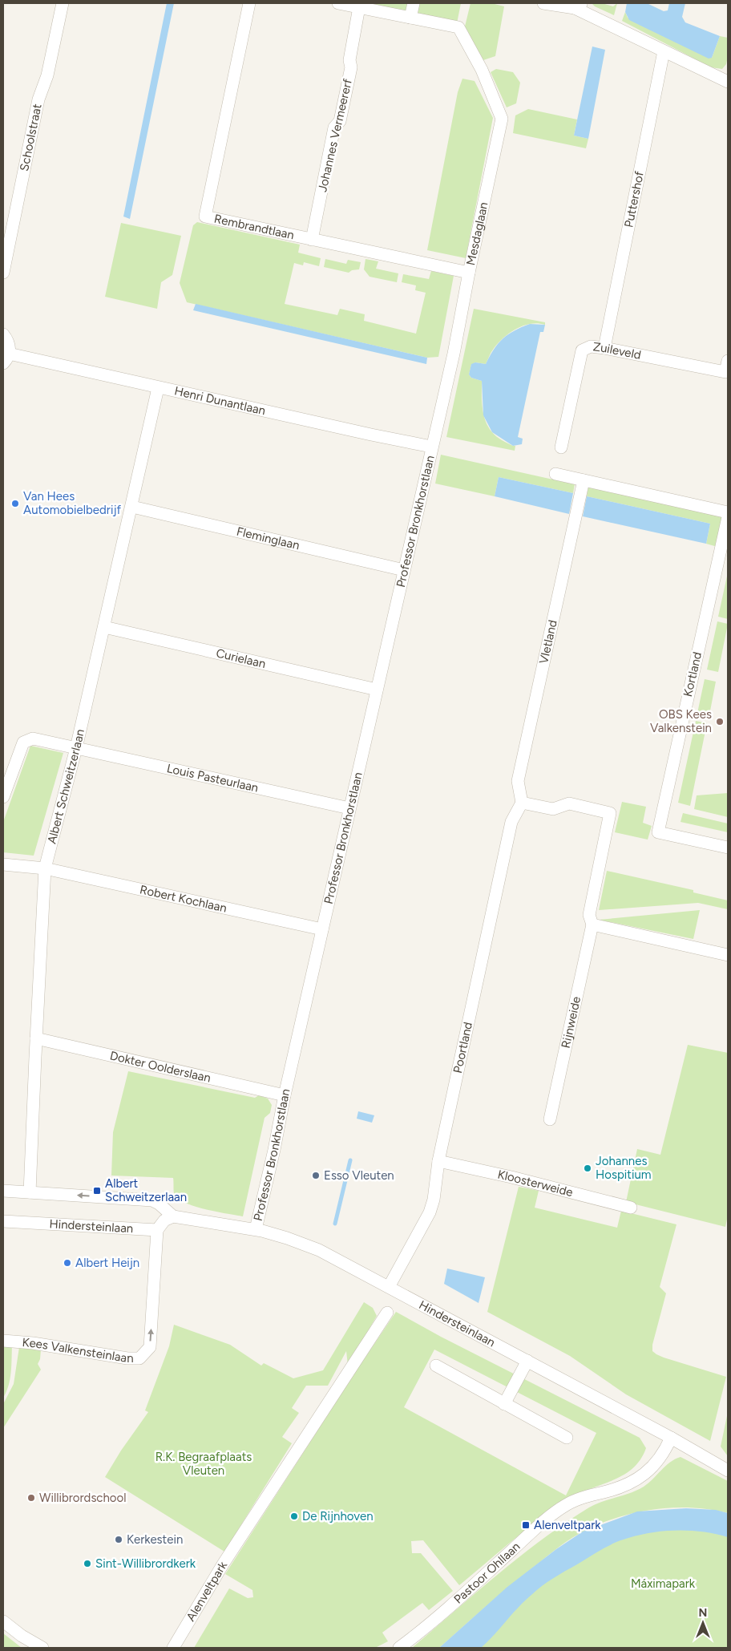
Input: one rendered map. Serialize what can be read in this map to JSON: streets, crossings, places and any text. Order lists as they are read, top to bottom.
{
  "streets": {
    "street": [
      "Johannes Vermeererf",
      "Schoolstraat",
      "Puttershof",
      "Rembrandtlaan",
      "Mesdaglaan",
      "Zuileveld",
      "Henri Dunantlaan",
      "Professor Bronkhorstlaan",
      "Fleminglaan",
      "Vletland",
      "Curielaan",
      "Kortland",
      "Louis Pasteurlaan",
      "Albert Schweitzerlaan",
      "Robert Kochlaan",
      "Rijnweide",
      "Poortland",
      "Dokter Oolderslaan",
      "Kloosterweide",
      "Hindersteinlaan",
      "Kees Valkensteinlaan",
      "Pastoor Ohllaan",
      "Alenveltpark"
    ]
  },
  "crossings": [
    ["Johannes Vermeererf", "Rembrandtlaan"],
    ["Puttershof", "Zuileveld"],
    ["Rembrandtlaan", "Mesdaglaan"],
    ["Mesdaglaan", "Henri Dunantlaan"],
    ["Mesdaglaan", "Professor Bronkhorstlaan"],
    ["Henri Dunantlaan", "Professor Bronkhorstlaan"],
    ["Henri Dunantlaan", "Albert Schweitzerlaan"],
    ["Professor Bronkhorstlaan", "Fleminglaan"],
    ["Professor Bronkhorstlaan", "Curielaan"],
    ["Professor Bronkhorstlaan", "Louis Pasteurlaan"],
    ["Professor Bronkhorstlaan", "Robert Kochlaan"],
    ["Professor Bronkhorstlaan", "Dokter Oolderslaan"],
    ["Professor Bronkhorstlaan", "Hindersteinlaan"],
    ["Fleminglaan", "Albert Schweitzerlaan"],
    ["Vletland", "Rijnweide"],
    ["Vletland", "Poortland"],
    ["Curielaan", "Albert Schweitzerlaan"],
    ["Louis Pasteurlaan", "Albert Schweitzerlaan"],
    ["Albert Schweitzerlaan", "Robert Kochlaan"],
    ["Albert Schweitzerlaan", "Dokter Oolderslaan"],
    ["Rijnweide", "Poortland"],
    ["Poortland", "Kloosterweide"],
    ["Poortland", "Hindersteinlaan"],
    ["Hindersteinlaan", "Kees Valkensteinlaan"],
    ["Hindersteinlaan", "Pastoor Ohllaan"]
  ],
  "parks": ["R.K. Begraafplaats Vleuten", "Máximapark"],
  "places": {
    "other": [
      "Van Hees Automobielbedrijf",
      "OBS Kees Valkenstein",
      "Johannes Hospitium",
      "Esso Vleuten",
      "Albert Heijn",
      "Willibrordschool",
      "De Rijnhoven",
      "Kerkestein",
      "Sint-Willibrordkerk"
    ],
    "transit": ["Albert Schweitzerlaan", "Alenveltpark"]
  },
  "north": "top"
}
